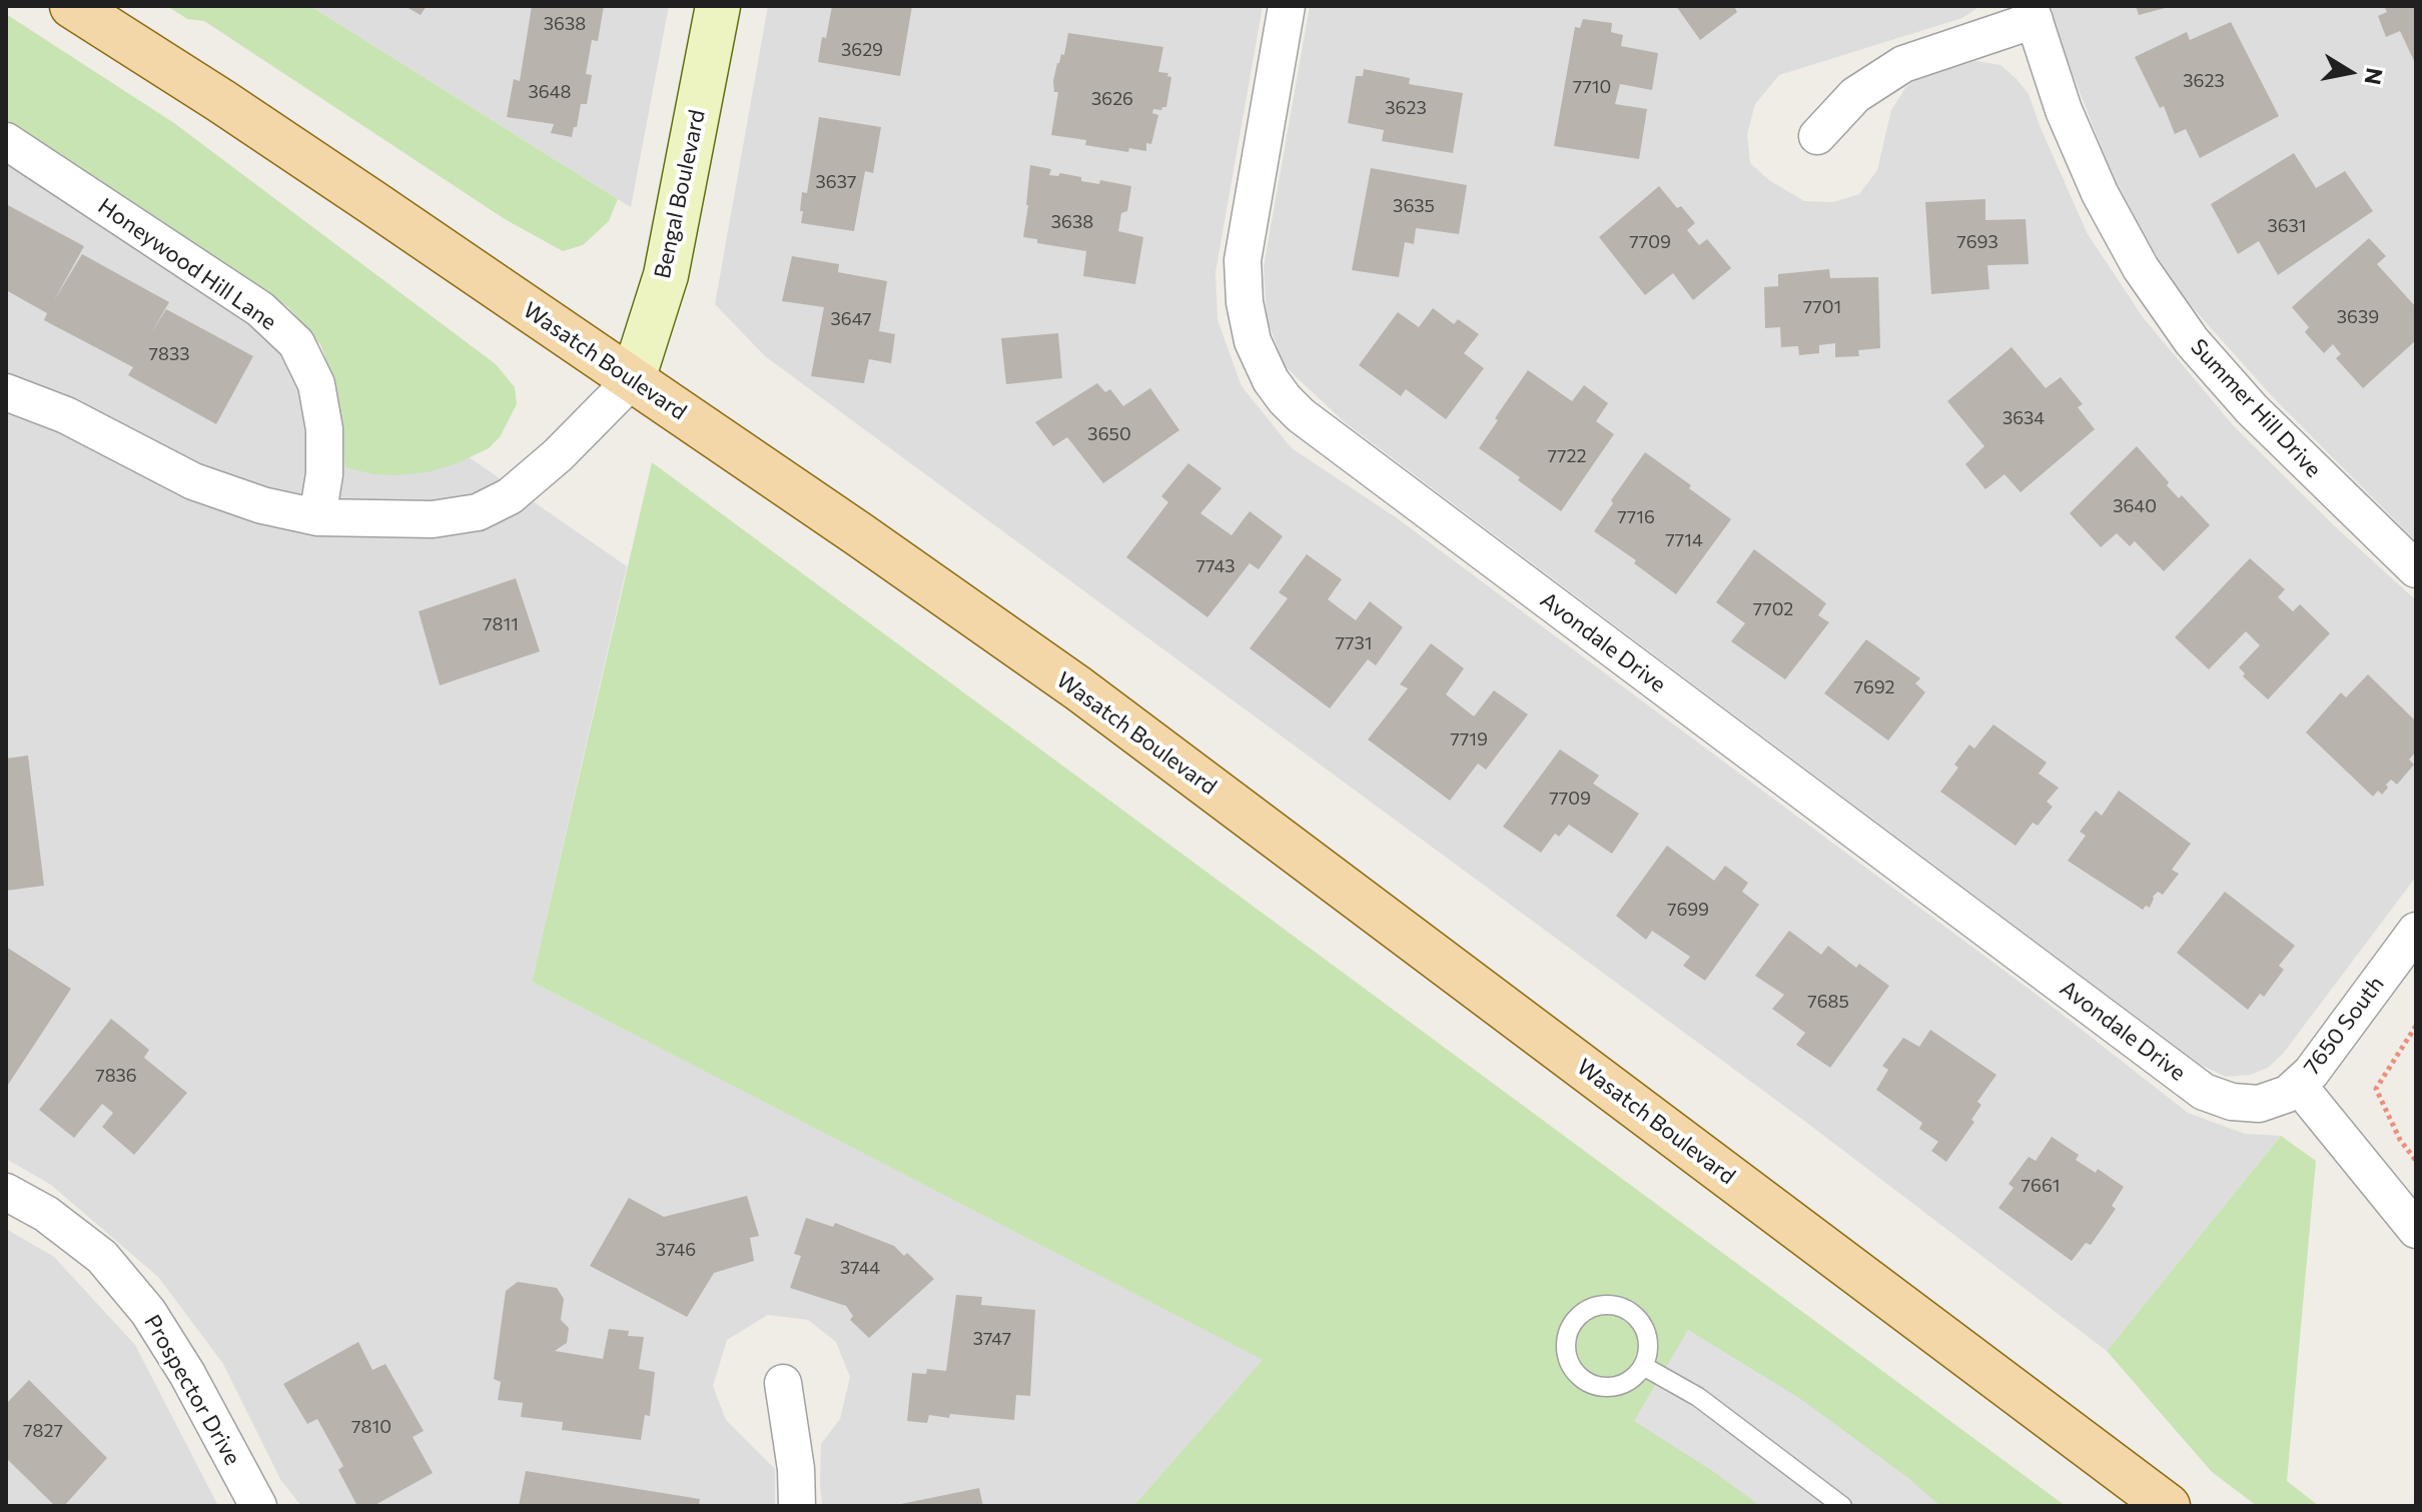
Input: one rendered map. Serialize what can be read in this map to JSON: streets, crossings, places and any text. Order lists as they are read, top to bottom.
{
  "streets": {
    "main road": ["Bengal Boulevard", "Wasatch Boulevard"],
    "street": [
      "Honeywood Hill Lane",
      "Summer Hill Drive",
      "Avondale Drive",
      "7650 South",
      "Prospector Drive"
    ]
  },
  "crossings": [
    ["Bengal Boulevard", "Wasatch Boulevard"],
    ["Avondale Drive", "7650 South"]
  ],
  "house_numbers": [
    "3638",
    "3629",
    "3623",
    "7710",
    "3648",
    "3626",
    "3623",
    "3637",
    "3635",
    "3638",
    "3631",
    "7709",
    "7693",
    "7701",
    "3639",
    "3647",
    "7833",
    "3634",
    "3650",
    "7722",
    "3640",
    "7716",
    "7714",
    "7743",
    "7702",
    "7811",
    "7731",
    "7692",
    "7719",
    "7709",
    "7699",
    "7685",
    "7836",
    "7661",
    "3746",
    "3744",
    "3747",
    "7810",
    "7827"
  ],
  "north": "right"
}
